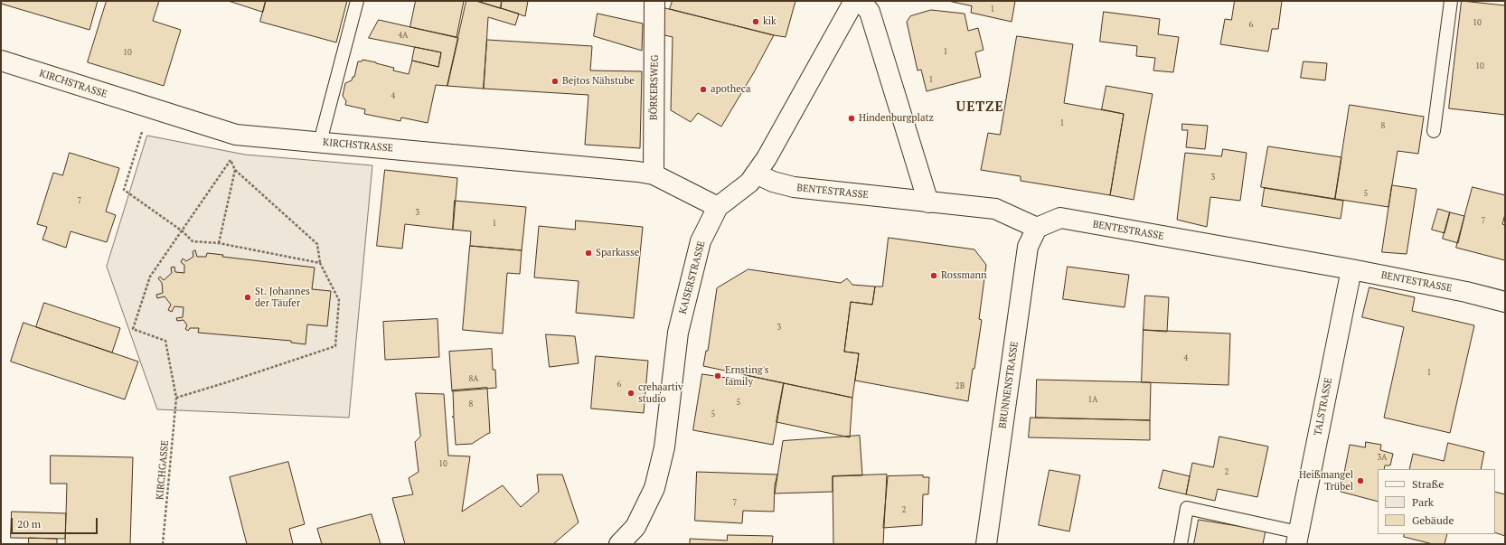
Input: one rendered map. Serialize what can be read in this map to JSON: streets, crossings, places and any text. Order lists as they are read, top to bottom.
{
  "streets": {
    "street": [
      "KIRCHSTRASSE",
      "BÖRKERSWEG",
      "BENTESTRASSE",
      "KAISERSTRASSE",
      "BRUNNENSTRASSE",
      "TALSTRASSE"
    ],
    "path": ["KIRCHGASSE"]
  },
  "crossings": [
    ["KIRCHSTRASSE", "BÖRKERSWEG"],
    ["KIRCHSTRASSE", "KAISERSTRASSE"],
    ["BENTESTRASSE", "KAISERSTRASSE"],
    ["BENTESTRASSE", "BRUNNENSTRASSE"],
    ["BENTESTRASSE", "TALSTRASSE"]
  ],
  "districts": ["UETZE"],
  "places": [
    "kik",
    "Bejtos Nähstube",
    "apotheca",
    "Hindenburgplatz",
    "Sparkasse",
    "Rossmann",
    "St. Johannes der Täufer",
    "Ernsting's family",
    "crehaartiv studio",
    "Heißmangel Trübel"
  ],
  "house_numbers": [
    "1",
    "10",
    "6",
    "4A",
    "1",
    "10",
    "10",
    "1",
    "4",
    "1",
    "8",
    "3",
    "5",
    "7",
    "3",
    "7",
    "1",
    "3",
    "4",
    "1",
    "8A",
    "6",
    "2B",
    "1A",
    "5",
    "8",
    "5",
    "3A",
    "10",
    "2",
    "7",
    "2"
  ],
  "legend": ["Straße", "Park", "Gebäude"],
  "scale_bar": "20 m"
}
